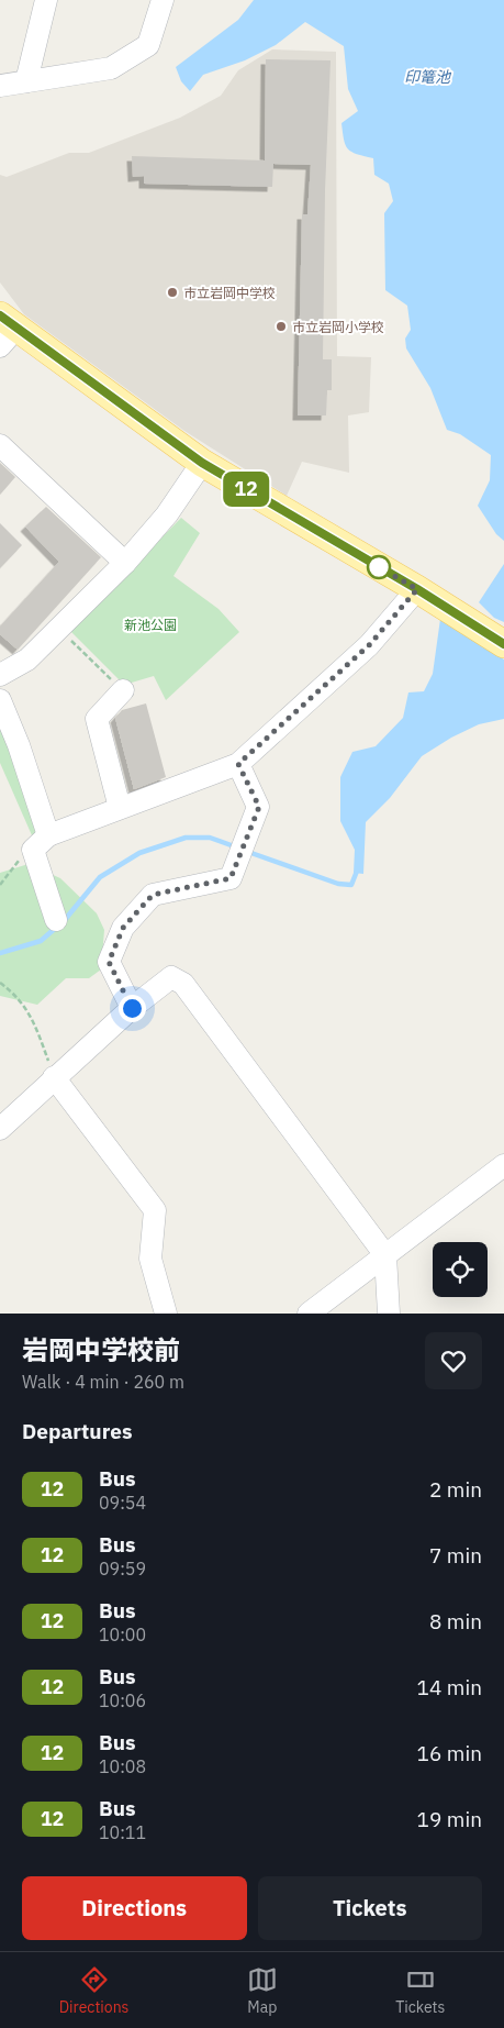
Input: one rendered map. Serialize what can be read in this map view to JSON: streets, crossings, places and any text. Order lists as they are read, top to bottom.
{
  "water": ["印篭池"],
  "parks": ["新池公園"],
  "places": ["市立岩岡中学校", "市立岩岡小学校"],
  "lines": ["bus line 12"],
  "page": {
    "on_map": "12",
    "heading": [
      ["岩岡中学校前", "Walk · 4 min · 260 m"],
      "Departures"
    ],
    "list": [
      {
        "mark": "12",
        "name": "Bus",
        "note": "09:54",
        "value": "2 min"
      },
      {
        "mark": "12",
        "name": "Bus",
        "note": "09:59",
        "value": "7 min"
      },
      {
        "mark": "12",
        "name": "Bus",
        "note": "10:00",
        "value": "8 min"
      },
      {
        "mark": "12",
        "name": "Bus",
        "note": "10:06",
        "value": "14 min"
      },
      {
        "mark": "12",
        "name": "Bus",
        "note": "10:08",
        "value": "16 min"
      },
      {
        "mark": "12",
        "name": "Bus",
        "note": "10:11",
        "value": "19 min"
      }
    ],
    "buttons": ["Directions", "Tickets"],
    "tabs": ["Directions", "Map", "Tickets"]
  }
}
